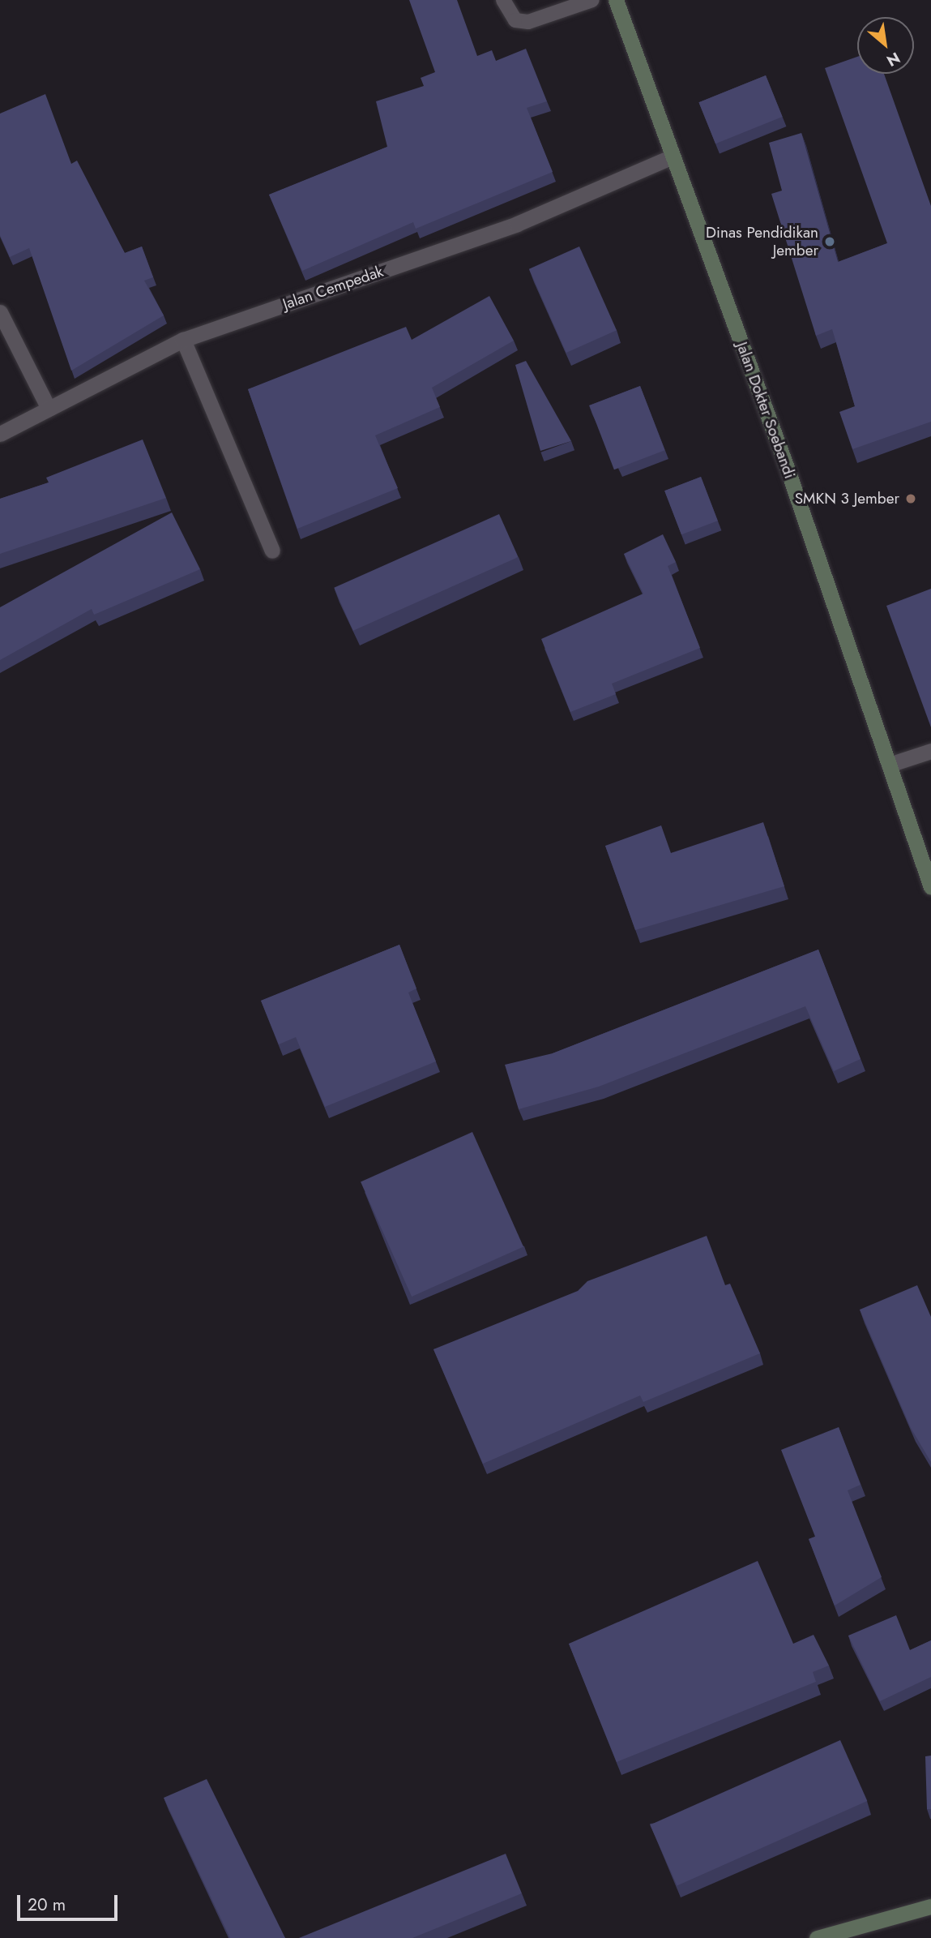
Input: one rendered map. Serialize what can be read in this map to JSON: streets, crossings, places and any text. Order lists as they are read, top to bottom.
{
  "streets": {
    "main road": ["Jalan Dokter Soebandi"],
    "street": ["Jalan Cempedak"]
  },
  "crossings": [
    ["Jalan Cempedak", "Jalan Dokter Soebandi"]
  ],
  "places": ["Dinas Pendidikan Jember", "SMKN 3 Jember"],
  "scale_bar": "20 m",
  "north": "bottom right"
}
